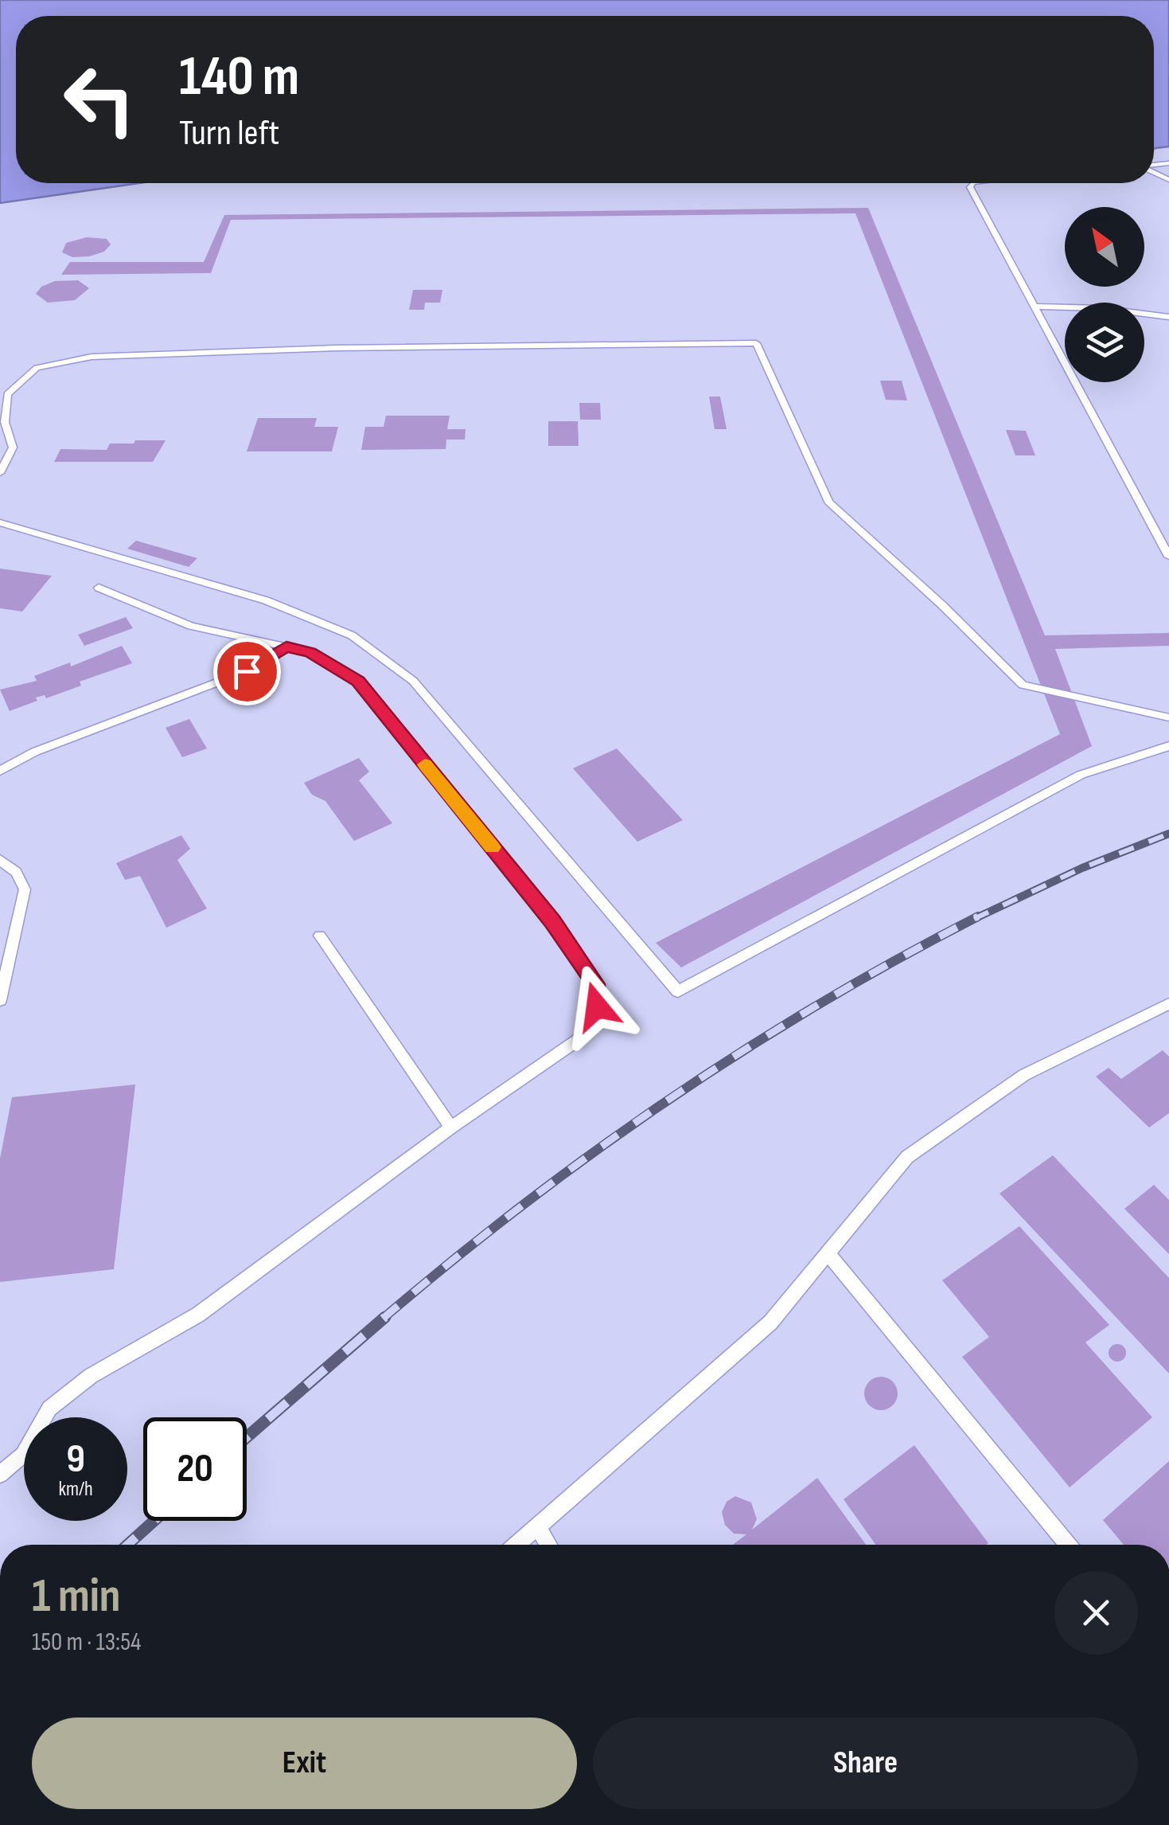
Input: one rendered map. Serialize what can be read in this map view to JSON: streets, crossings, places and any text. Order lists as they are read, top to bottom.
{
  "north": "top left",
  "page": {
    "turn": ["140 m", "Turn left"],
    "speed": "9 km/h",
    "limit": "20",
    "heading": ["1 min", "150 m · 13:54"],
    "buttons": ["Exit", "Share"]
  }
}
